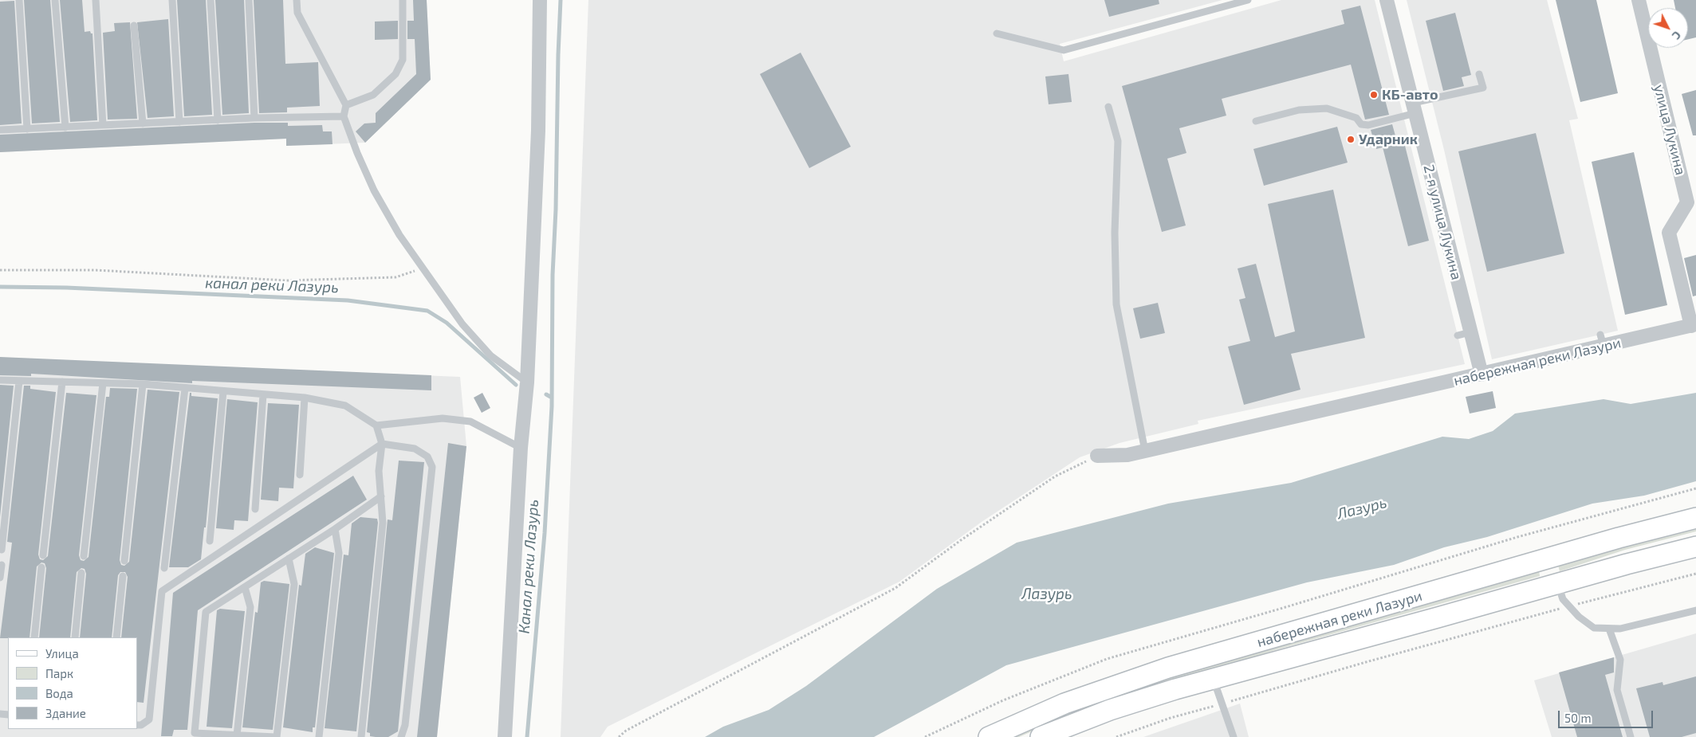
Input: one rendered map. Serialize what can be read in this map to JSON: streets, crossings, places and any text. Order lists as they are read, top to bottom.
{
  "streets": {
    "main road": ["набережная реки Лазури"],
    "street": ["улица Лукина", "2-я улица Лукина"]
  },
  "crossings": [
    ["улица Лукина", "набережная реки Лазури"],
    ["2-я улица Лукина", "набережная реки Лазури"]
  ],
  "water": ["канал реки Лазурь", "Лазурь", "Канал реки Лазурь"],
  "places": ["КБ-авто", "Ударник"],
  "legend": [
    "Улица",
    "Парк",
    "Вода",
    "Здание"
  ],
  "scale_bar": "50 m",
  "north": "bottom right"
}
